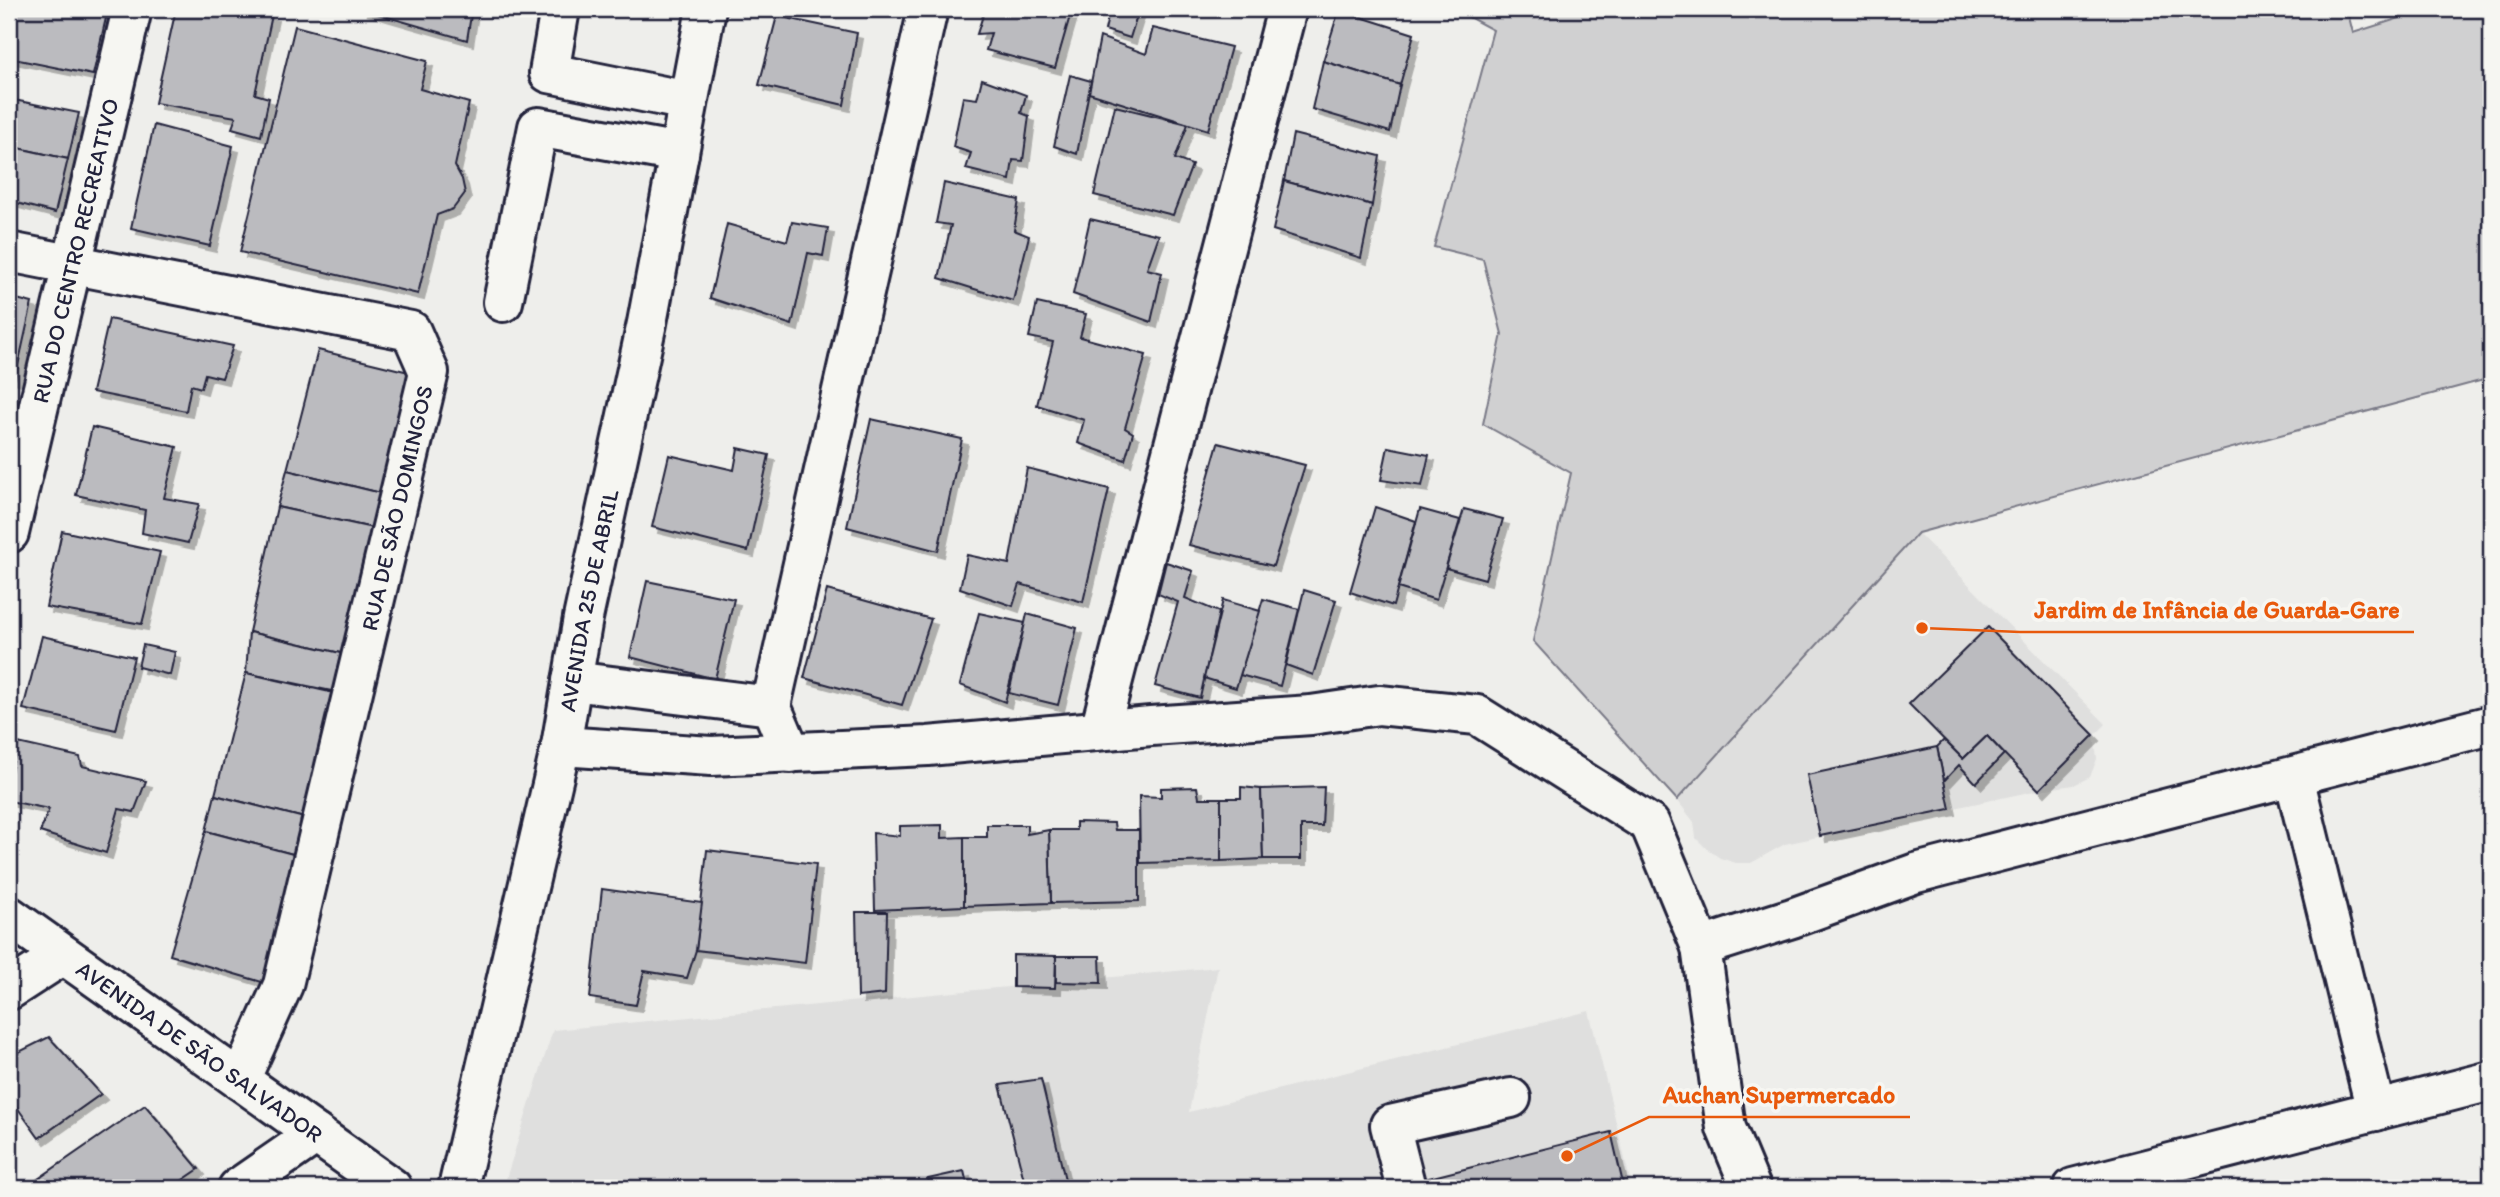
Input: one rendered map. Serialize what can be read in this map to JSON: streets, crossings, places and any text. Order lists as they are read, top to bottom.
{
  "streets": {
    "main road": [
      "RUA DO CENTRO RECREATIVO",
      "RUA DE SÃO DOMINGOS",
      "AVENIDA 25 DE ABRIL",
      "AVENIDA DE SÃO SALVADOR"
    ]
  },
  "crossings": [
    ["RUA DO CENTRO RECREATIVO", "RUA DE SÃO DOMINGOS"],
    ["RUA DE SÃO DOMINGOS", "AVENIDA DE SÃO SALVADOR"]
  ],
  "places": ["Jardim de Infância de Guarda-Gare", "Auchan Supermercado"]
}
